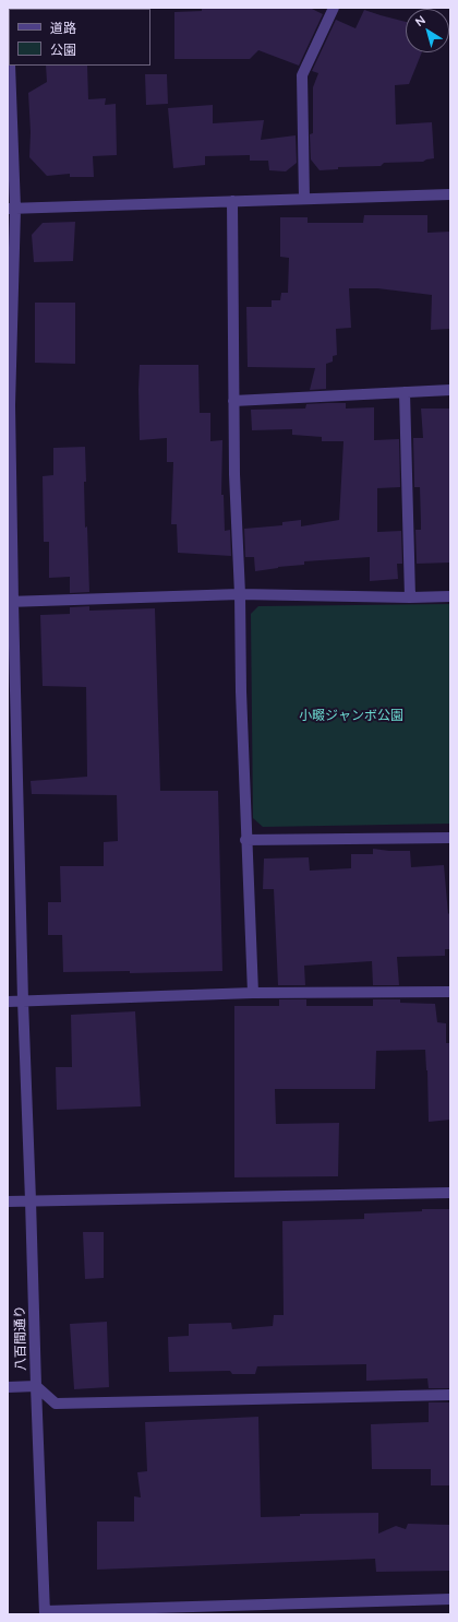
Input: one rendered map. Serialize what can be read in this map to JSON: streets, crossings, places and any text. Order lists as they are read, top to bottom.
{
  "streets": {
    "street": ["八百間通り"]
  },
  "parks": ["小畷ジャンボ公園"],
  "legend": ["道路", "公園"],
  "north": "top left"
}
